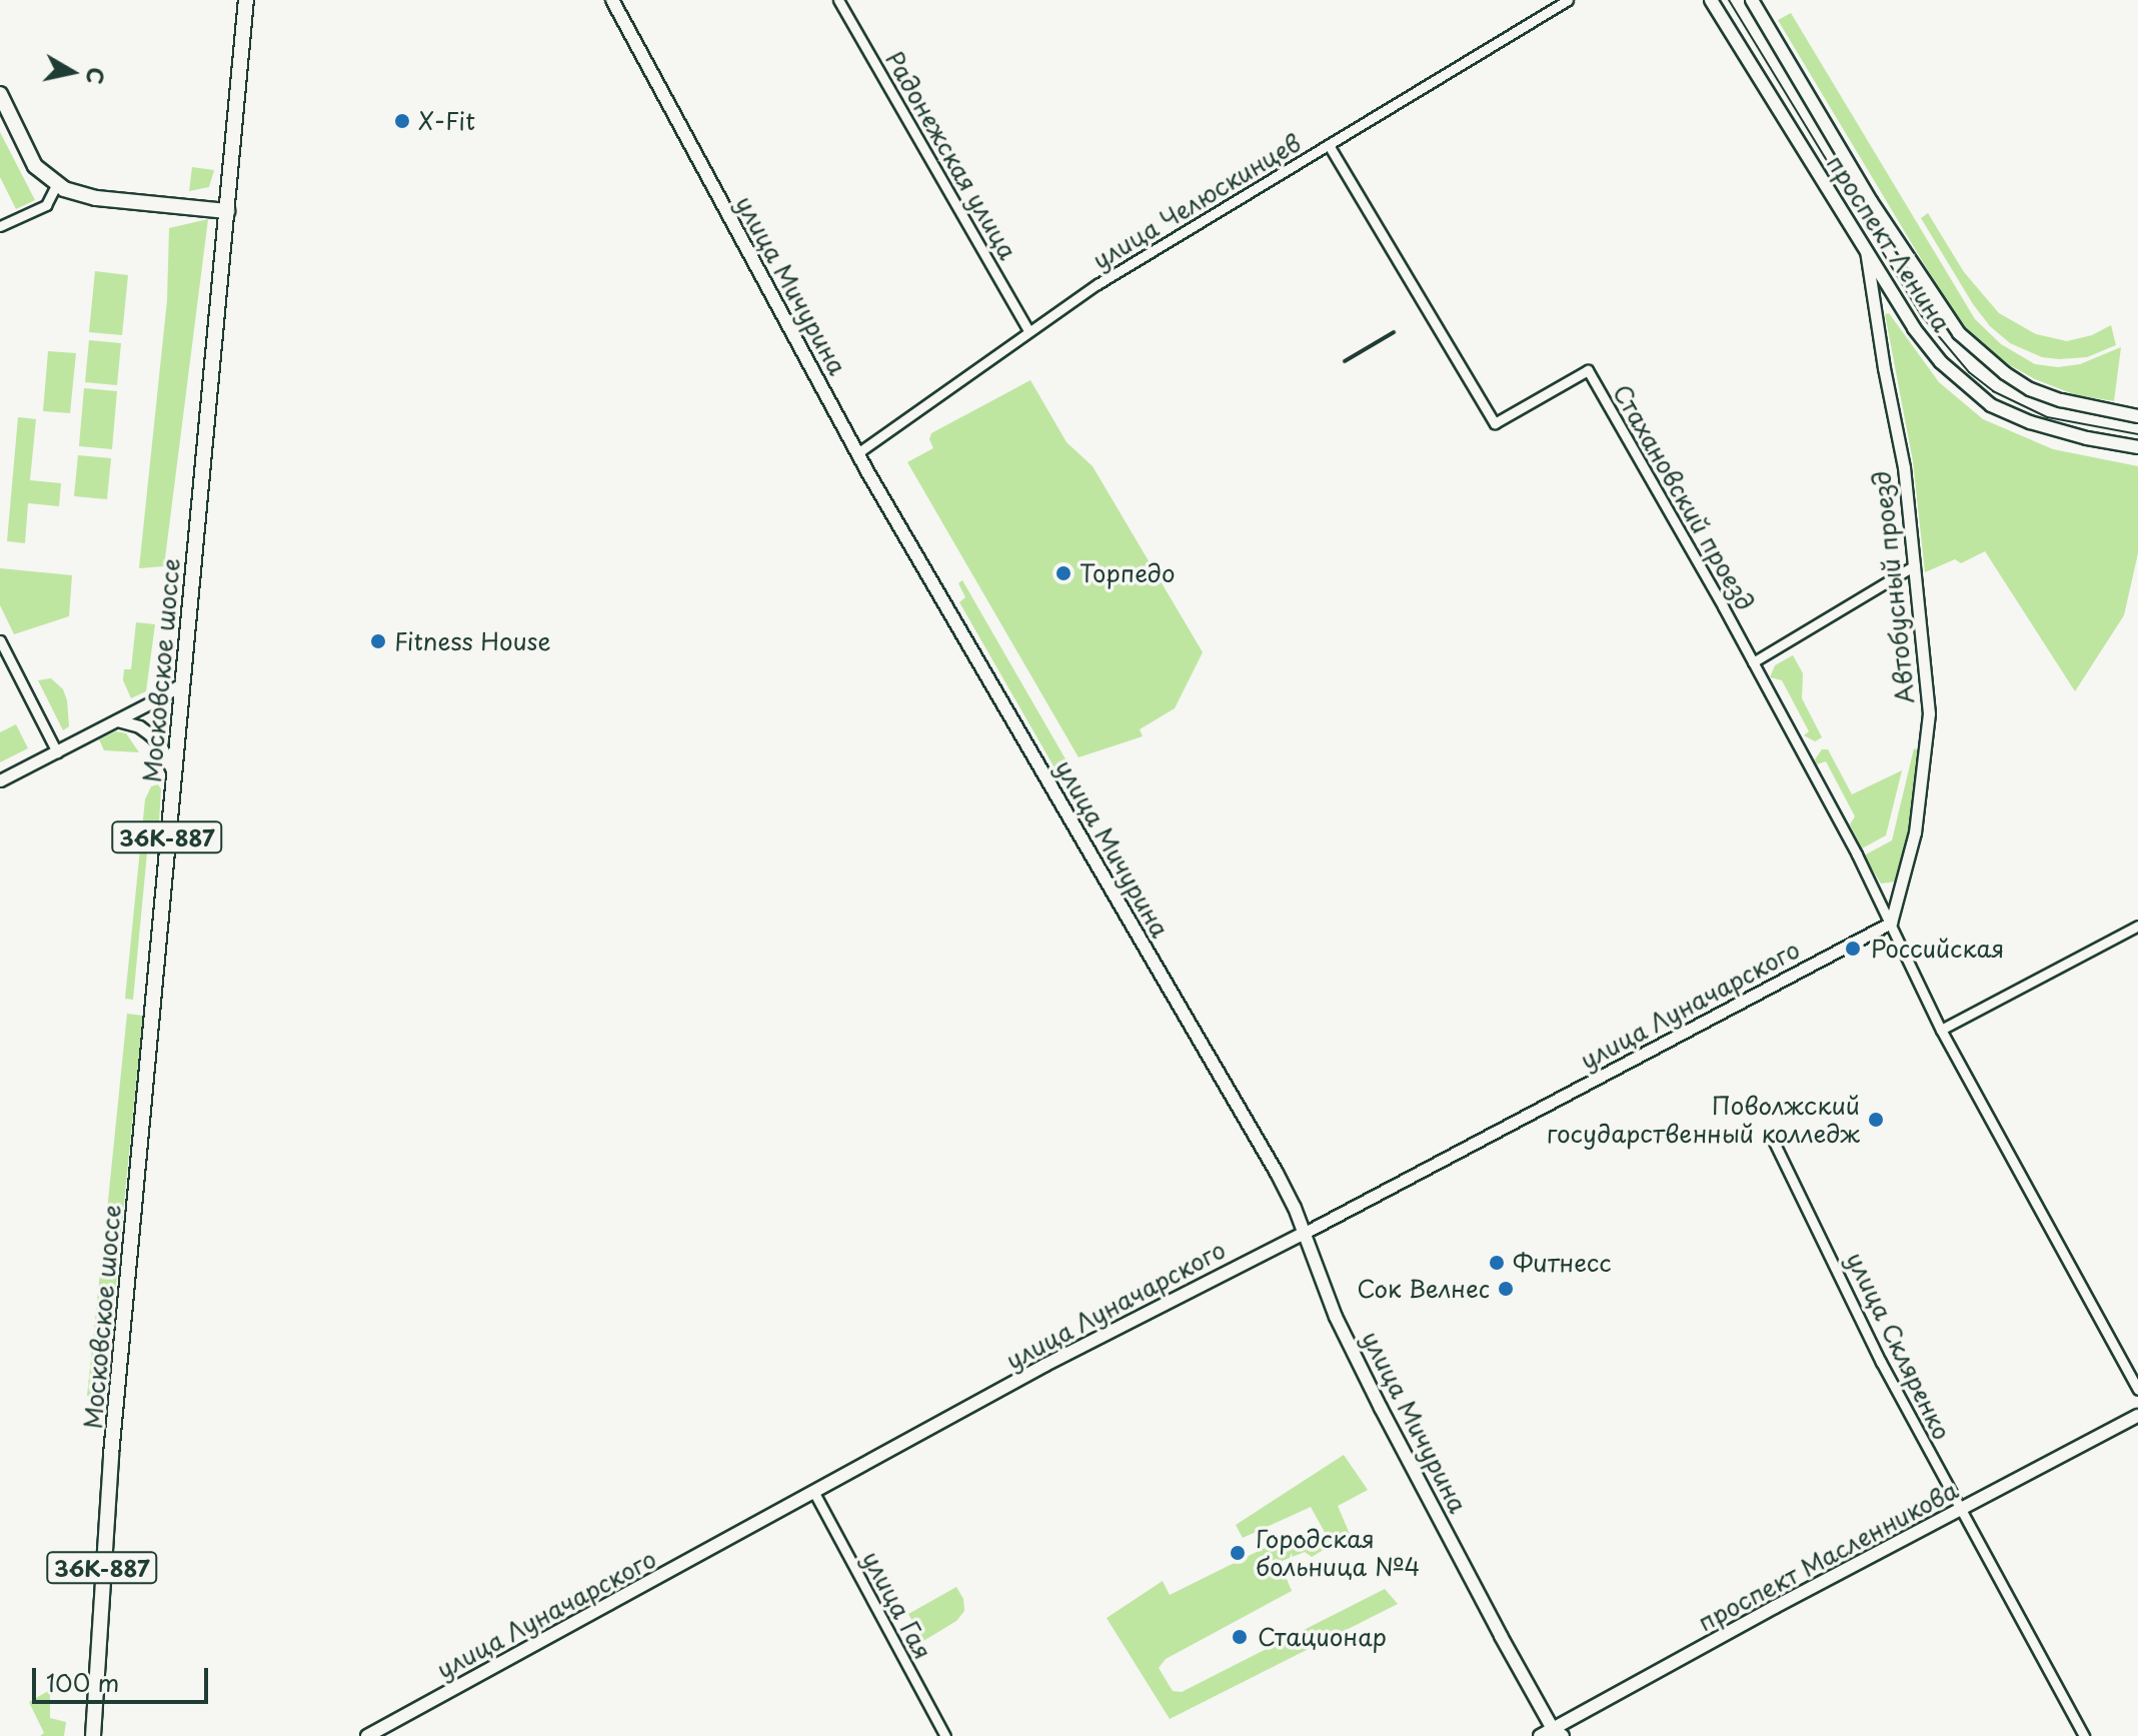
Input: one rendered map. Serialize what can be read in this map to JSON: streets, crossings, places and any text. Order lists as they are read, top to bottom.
{
  "streets": {
    "main road": [
      "проспект Ленина",
      "улица Мичурина",
      "Московское шоссе",
      "36К-887",
      "улица Луначарского",
      "проспект Масленникова"
    ],
    "street": [
      "Радонежская улица",
      "улица Челюскинцев",
      "Стахановский проезд",
      "Автобусный проезд",
      "улица Скляренко",
      "улица Гая"
    ]
  },
  "crossings": [
    ["Радонежская улица", "улица Челюскинцев"],
    ["улица Челюскинцев", "улица Мичурина"],
    ["улица Челюскинцев", "Стахановский проезд"],
    ["проспект Ленина", "Автобусный проезд"],
    ["улица Мичурина", "улица Луначарского"],
    ["улица Мичурина", "проспект Масленникова"],
    ["Стахановский проезд", "Автобусный проезд"],
    ["Стахановский проезд", "улица Луначарского"],
    ["Автобусный проезд", "улица Луначарского"],
    ["улица Луначарского", "улица Гая"],
    ["улица Скляренко", "проспект Масленникова"]
  ],
  "places": [
    "X-Fit",
    "Торпедо",
    "Fitness House",
    "Российская",
    "Поволжский государственный колледж",
    "Фитнесс",
    "Сок Велнес",
    "Городская больница №4",
    "Стационар"
  ],
  "scale_bar": "100 m",
  "north": "right"
}
